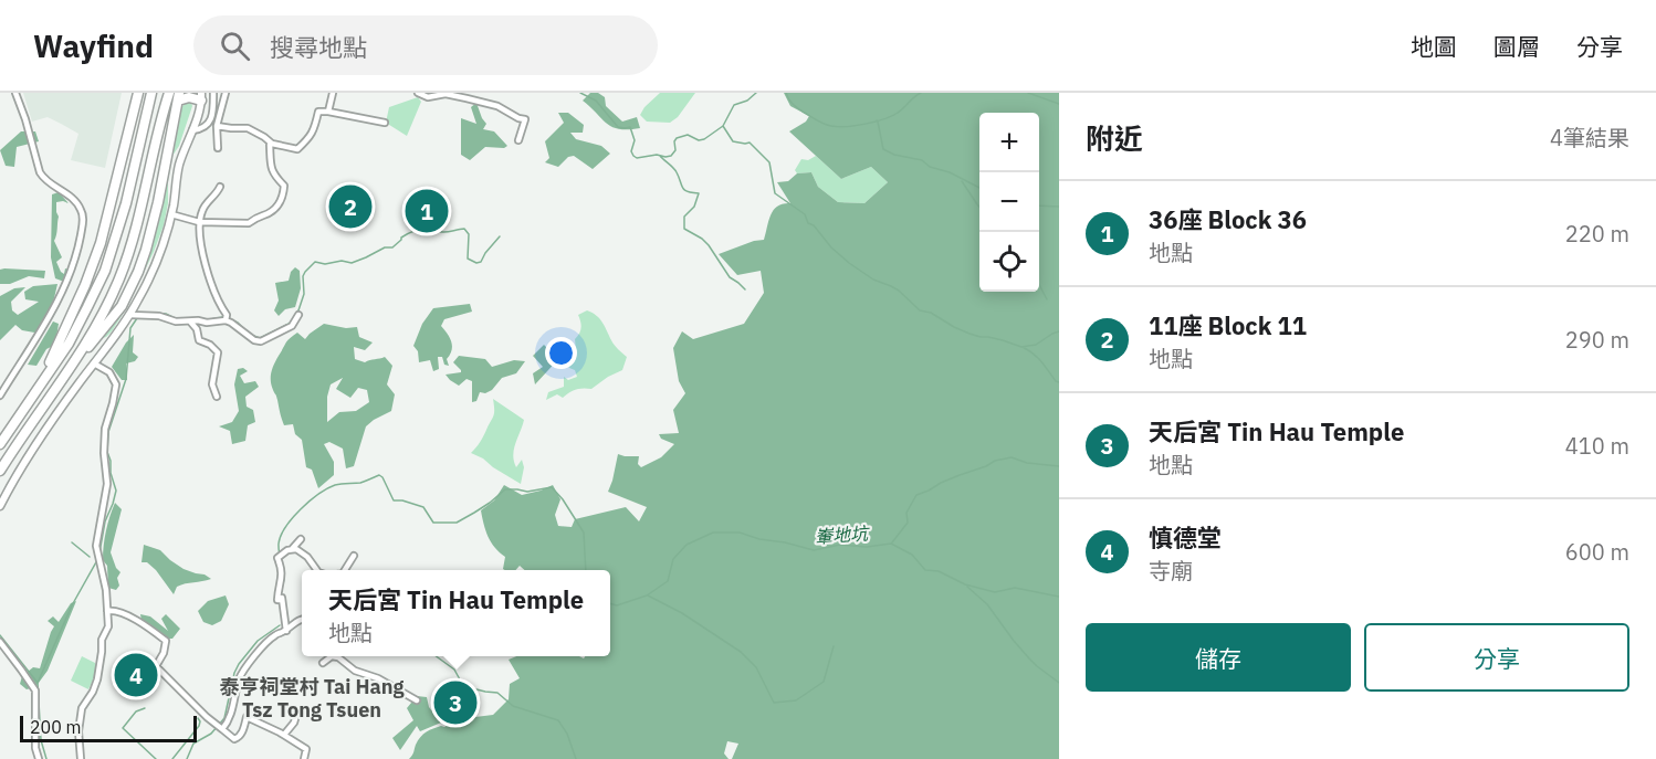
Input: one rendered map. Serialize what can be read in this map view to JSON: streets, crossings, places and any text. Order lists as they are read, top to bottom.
{
  "districts": ["泰亨祠堂村 Tai Hang Tsz Tong Tsuen"],
  "water": ["輋地坑"],
  "scale_bar": "200 m",
  "page": {
    "header": "Wayfind",
    "search": "搜尋地點",
    "nav": ["地圖", "圖層", "分享"],
    "heading": ["附近", "4筆結果"],
    "map_buttons": ["+", "−"],
    "list": [
      {
        "mark": "1",
        "name": "36座 Block 36",
        "note": "地點",
        "value": "220 m"
      },
      {
        "mark": "2",
        "name": "11座 Block 11",
        "note": "地點",
        "value": "290 m"
      },
      {
        "mark": "3",
        "name": "天后宮 Tin Hau Temple",
        "note": "地點",
        "value": "410 m"
      },
      {
        "mark": "4",
        "name": "慎德堂",
        "note": "寺廟",
        "value": "600 m"
      }
    ],
    "pins": [
      "2",
      "1",
      "4",
      "3"
    ],
    "popup": ["天后宮 Tin Hau Temple", "地點"],
    "buttons": ["儲存", "分享"],
    "scale": "200 m"
  }
}
